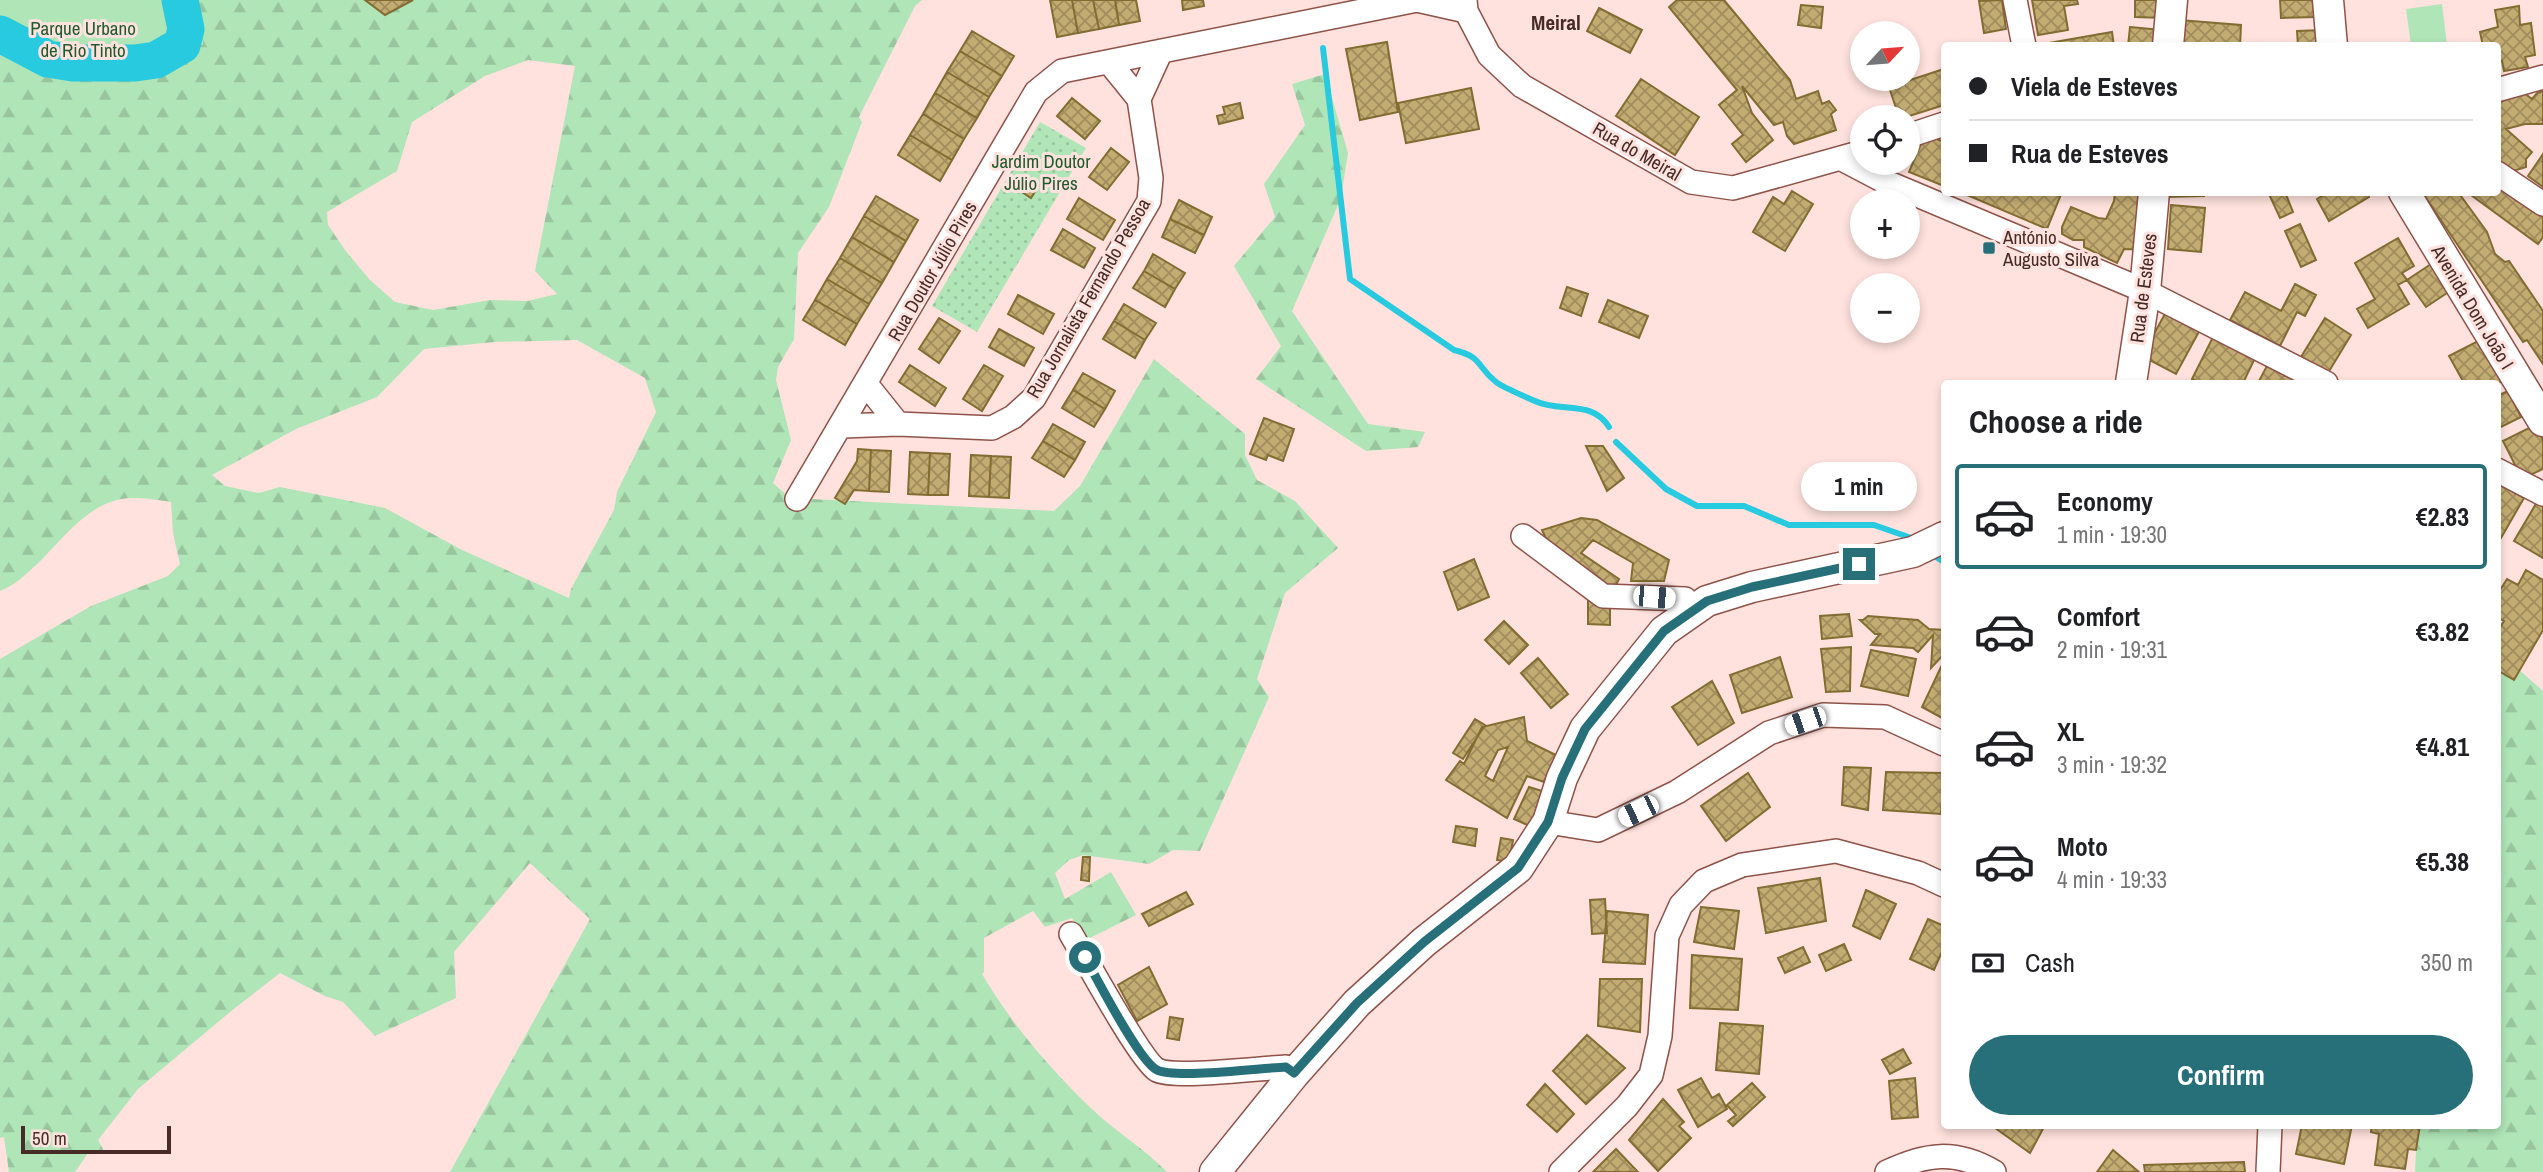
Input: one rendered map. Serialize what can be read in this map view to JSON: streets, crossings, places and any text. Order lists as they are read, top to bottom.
{
  "streets": {
    "street": [
      "Rua do Meiral",
      "Rua Doutor Júlio Pires",
      "Rua de Esteves",
      "Rua Jornalista Fernando Pessoa",
      "Avenida Dom João I"
    ]
  },
  "crossings": [
    ["Rua do Meiral", "Rua Doutor Júlio Pires"],
    ["Rua Doutor Júlio Pires", "Rua Jornalista Fernando Pessoa"]
  ],
  "districts": ["Meiral"],
  "parks": ["Parque Urbano de Rio Tinto", "Jardim Doutor Júlio Pires"],
  "places": {
    "transit": ["António Augusto Silva"]
  },
  "scale_bar": "50 m",
  "north": "top right",
  "page": {
    "map_buttons": ["+", "−"],
    "banner": ["Viela de Esteves", "Rua de Esteves"],
    "heading": "Choose a ride",
    "bubble": "1 min",
    "list": [
      {
        "name": "Economy",
        "note": "1 min · 19:30",
        "value": "€2.83"
      },
      {
        "name": "Comfort",
        "note": "2 min · 19:31",
        "value": "€3.82"
      },
      {
        "name": "XL",
        "note": "3 min · 19:32",
        "value": "€4.81"
      },
      {
        "name": "Moto",
        "note": "4 min · 19:33",
        "value": "€5.38"
      }
    ],
    "pay": ["Cash", "350 m"],
    "buttons": "Confirm",
    "scale": "50 m"
  }
}
